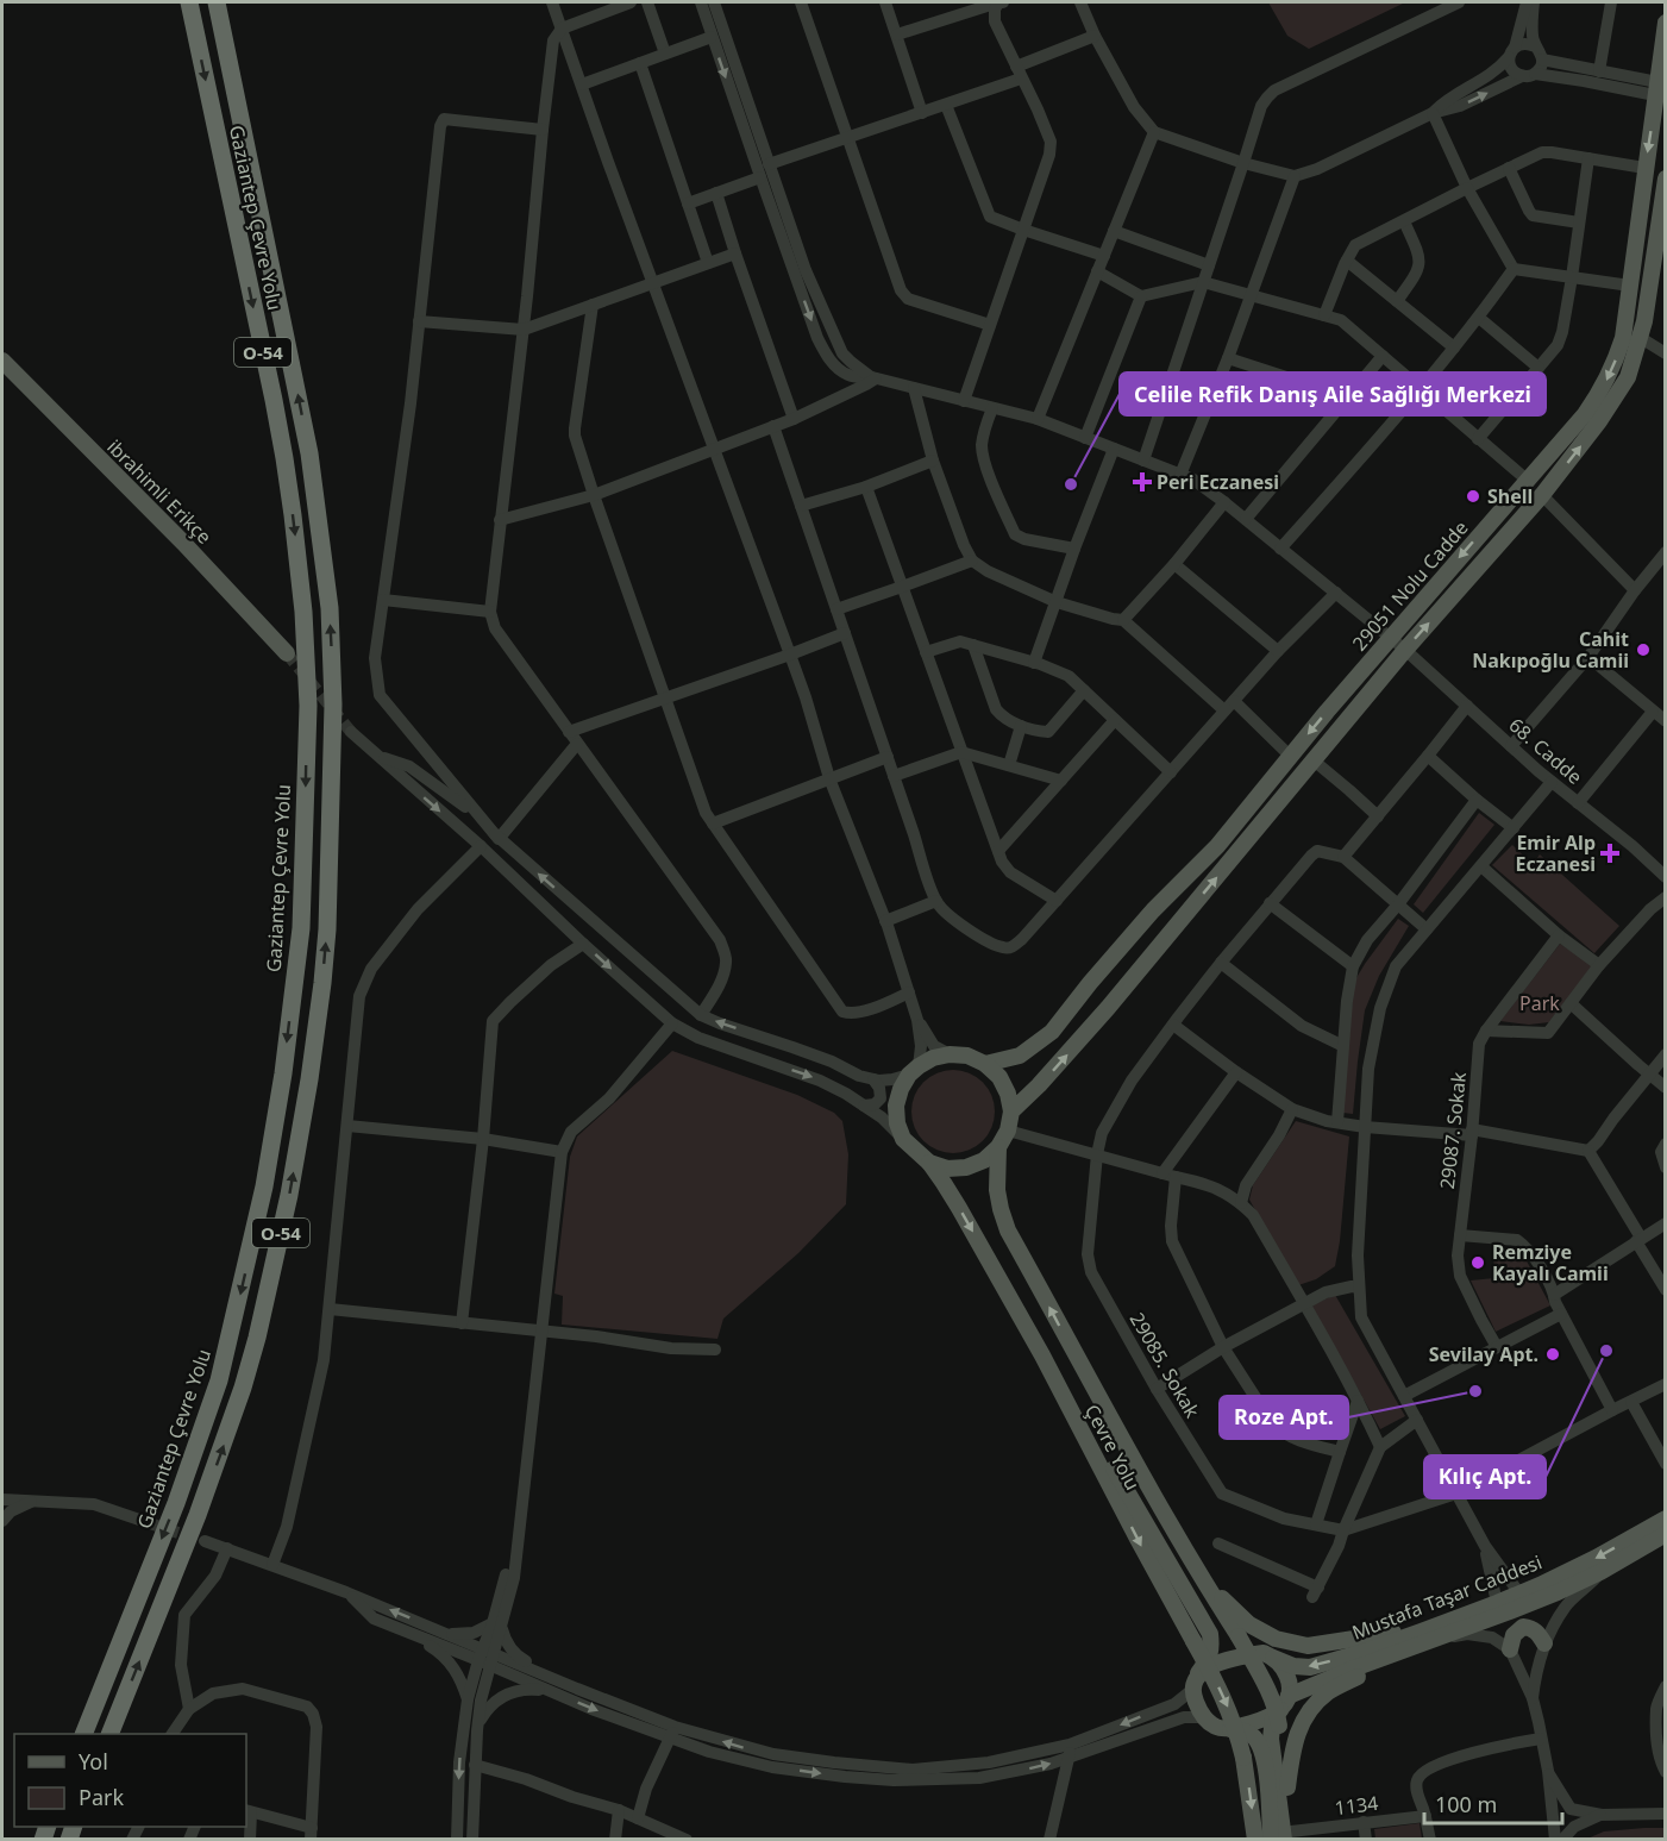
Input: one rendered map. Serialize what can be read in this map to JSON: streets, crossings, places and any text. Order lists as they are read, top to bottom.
{
  "streets": {
    "highway": ["Gaziantep Çevre Yolu", "O-54"],
    "main road": [
      "ibrahimli Erikçe",
      "29051 Nolu Cadde",
      "Çevre Yolu",
      "Mustafa Taşar Caddesi"
    ],
    "street": [
      "68. Cadde",
      "29087. Sokak",
      "29085. Sokak",
      "1134"
    ]
  },
  "crossings": [
    ["29051 Nolu Cadde", "68. Cadde"],
    ["29051 Nolu Cadde", "Çevre Yolu"],
    ["Çevre Yolu", "Mustafa Taşar Caddesi"]
  ],
  "parks": ["Park"],
  "places": {
    "health": ["Peri Eczanesi", "Emir Alp Eczanesi"],
    "other": [
      "Celile Refik Danış Aile Sağlığı Merkezi",
      "Shell",
      "Cahit Nakıpoğlu Camii",
      "Remziye Kayalı Camii",
      "Kılıç Apt.",
      "Sevilay Apt.",
      "Roze Apt."
    ]
  },
  "legend": ["Yol", "Park"],
  "scale_bar": "100 m"
}
